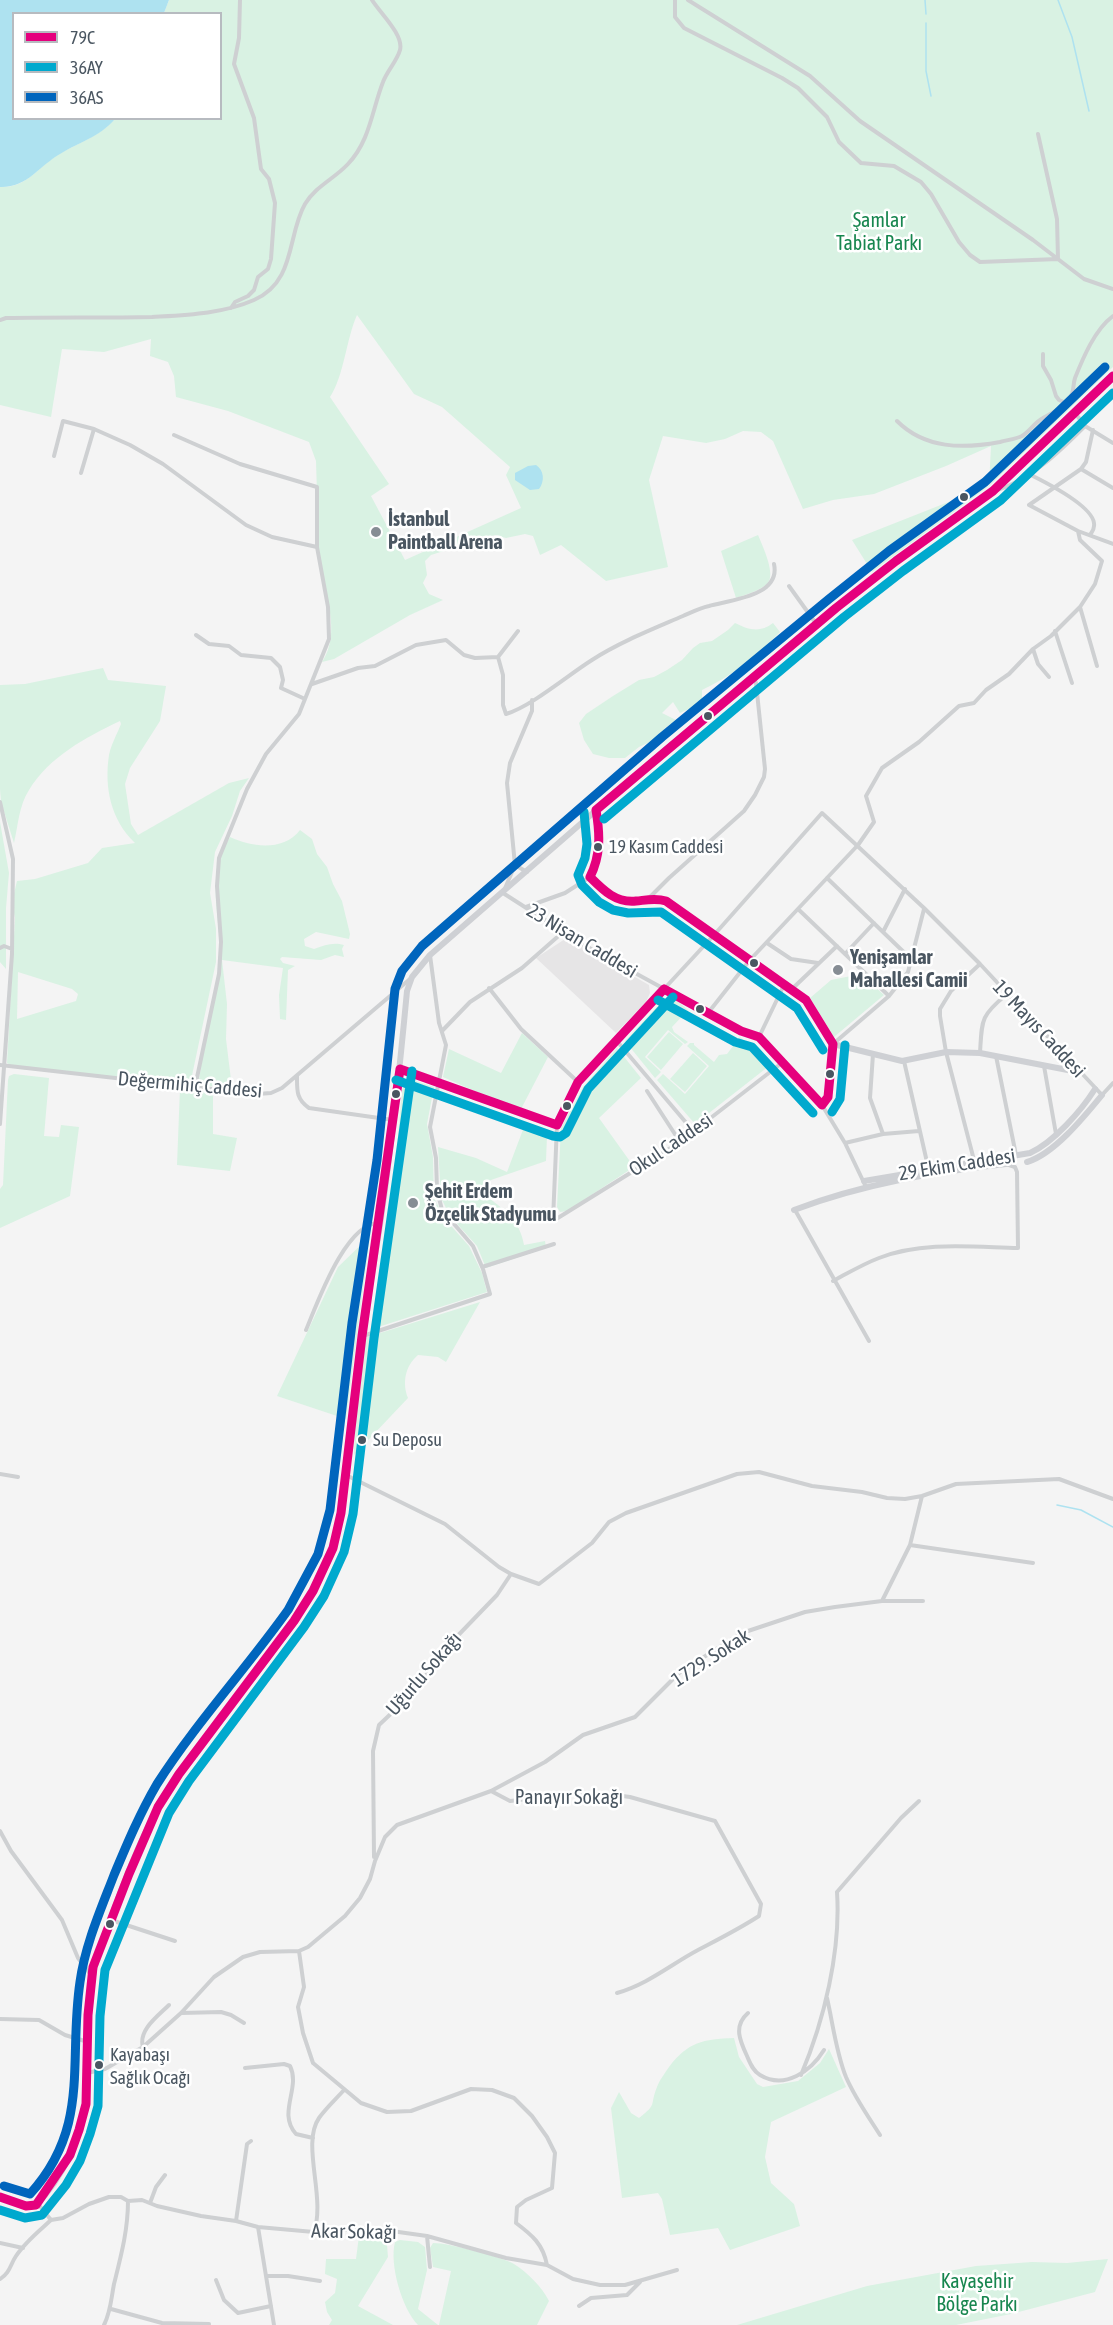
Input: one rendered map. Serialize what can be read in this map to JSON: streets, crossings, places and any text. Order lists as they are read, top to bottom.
{
  "streets": {
    "main road": ["29 Ekim Caddesi"],
    "street": [
      "23 Nisan Caddesi",
      "19 Mayıs Caddesi",
      "Değermihiç Caddesi",
      "Okul Caddesi",
      "1729. Sokak",
      "Uğurlu Sokağı",
      "Panayır Sokağı",
      "Akar Sokağı"
    ]
  },
  "crossings": [
    ["23 Nisan Caddesi", "Okul Caddesi"],
    ["23 Nisan Caddesi", "29 Ekim Caddesi"],
    ["19 Mayıs Caddesi", "29 Ekim Caddesi"],
    ["1729. Sokak", "Panayır Sokağı"],
    ["Uğurlu Sokağı", "Panayır Sokağı"]
  ],
  "parks": ["Şamlar Tabiat Parkı", "Kayaşehir Bölge Parkı"],
  "places": [
    "İstanbul Paintball Arena",
    "19 Kasım Caddesi",
    "Yenişamlar Mahallesi Camii",
    "Şehit Erdem Özçelik Stadyumu",
    "Su Deposu",
    "Kayabaşı Sağlık Ocağı"
  ],
  "lines": ["transit line 36AS", "transit line 79C", "transit line 36AY"],
  "legend": ["79C", "36AY", "36AS"]
}
